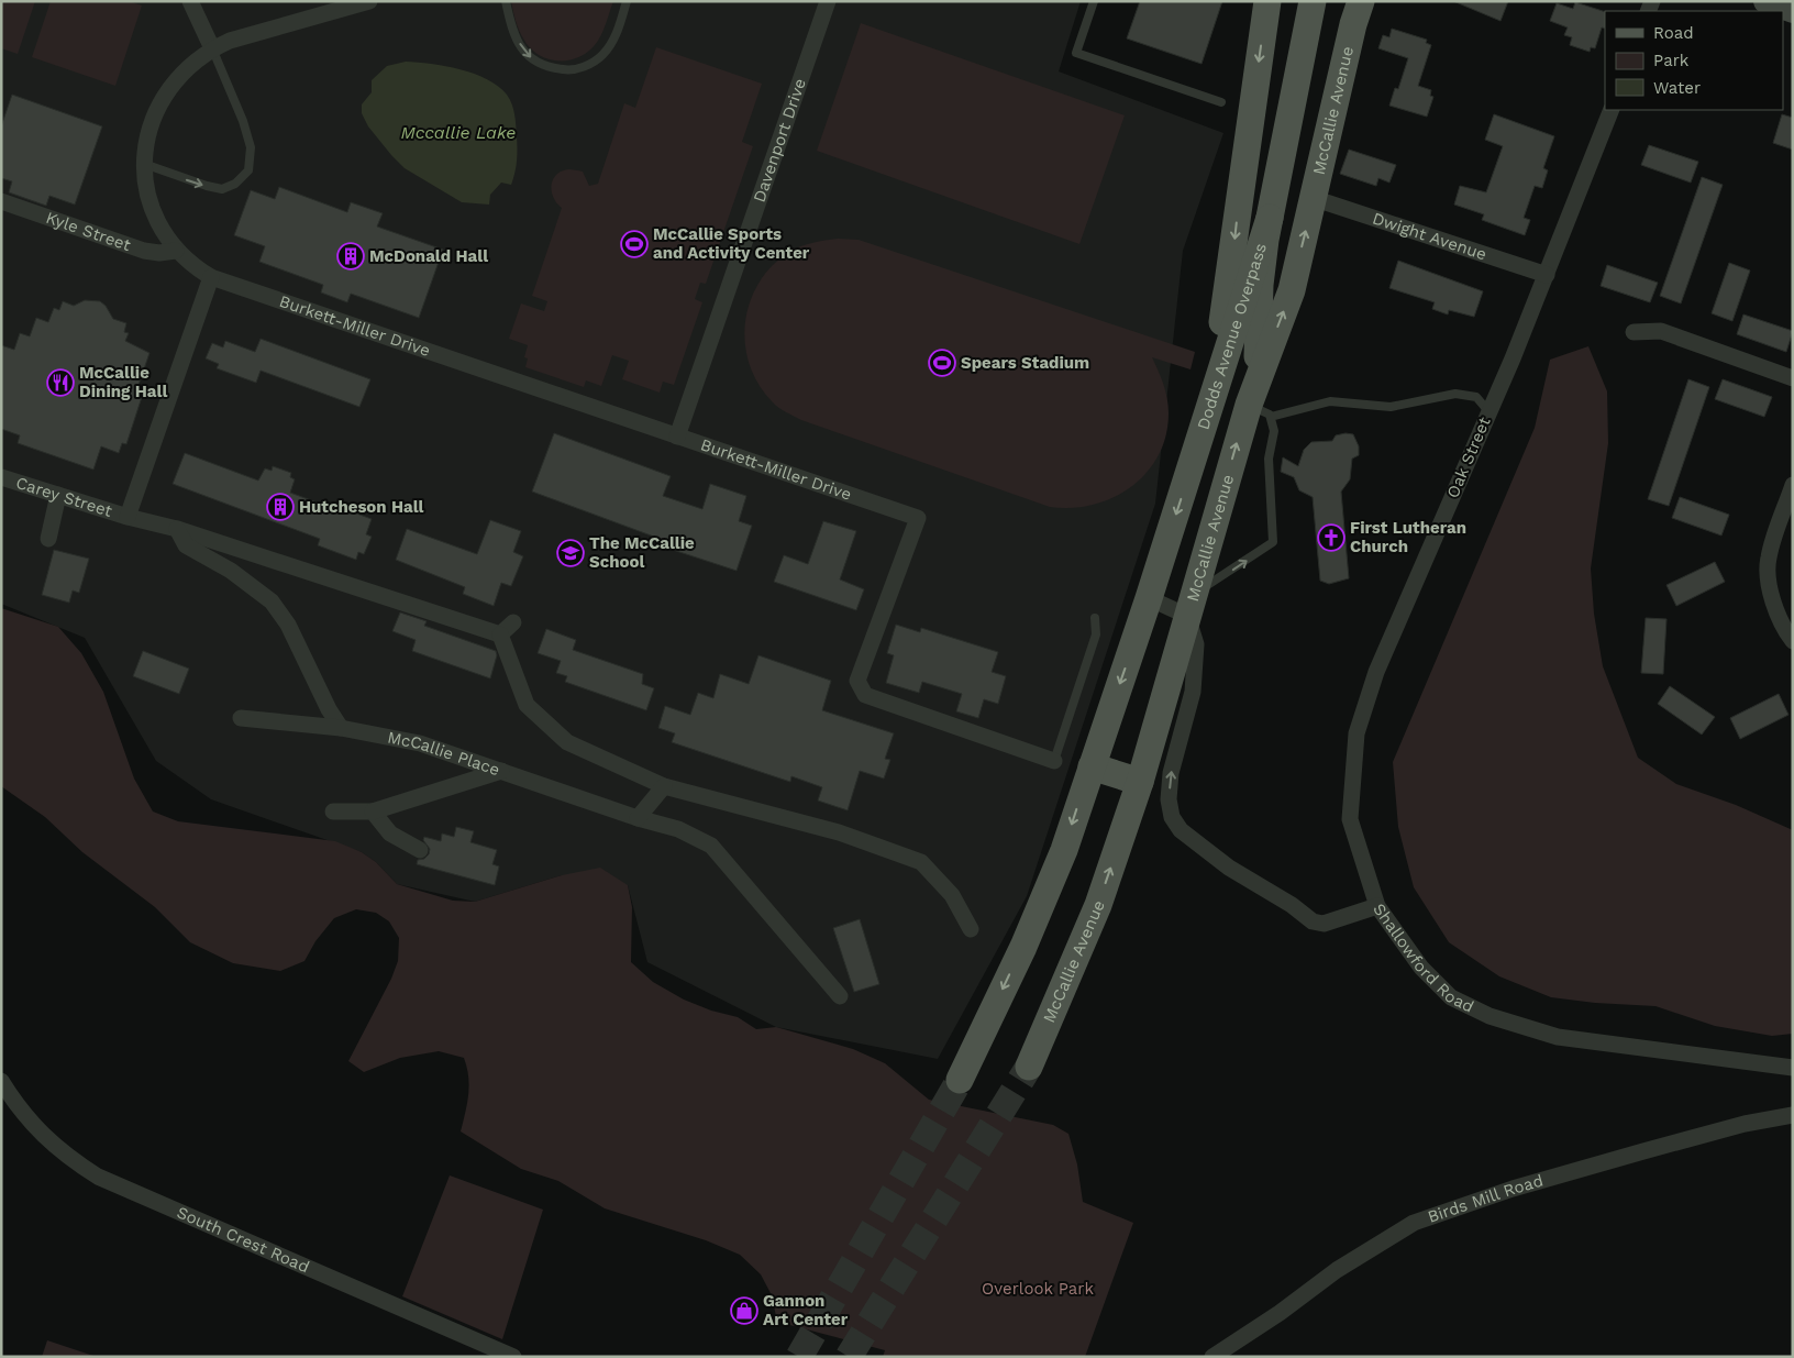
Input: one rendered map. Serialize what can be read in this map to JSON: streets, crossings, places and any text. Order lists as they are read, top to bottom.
{
  "streets": {
    "main road": ["McCallie Avenue", "Dodds Avenue Overpass"],
    "street": [
      "Davenport Drive",
      "Kyle Street",
      "Dwight Avenue",
      "Burkett-Miller Drive",
      "Oak Street",
      "Carey Street",
      "McCallie Place",
      "Shallowford Road",
      "Birds Mill Road",
      "South Crest Road"
    ]
  },
  "crossings": [
    ["McCallie Avenue", "Dwight Avenue"],
    ["McCallie Avenue", "Dodds Avenue Overpass"],
    ["McCallie Avenue", "Shallowford Road"],
    ["Davenport Drive", "Burkett-Miller Drive"],
    ["Kyle Street", "Burkett-Miller Drive"],
    ["Dwight Avenue", "Oak Street"],
    ["Oak Street", "Shallowford Road"]
  ],
  "water": ["Mccallie Lake"],
  "parks": ["Overlook Park"],
  "places": {
    "sports": ["McCallie Sports and Activity Center", "Spears Stadium"],
    "building": ["McDonald Hall", "Hutcheson Hall"],
    "restaurant": ["McCallie Dining Hall"],
    "church": ["First Lutheran Church"],
    "school or university": ["The McCallie School"],
    "shop": ["Gannon Art Center"]
  },
  "legend": ["Road", "Park", "Water"]
}
